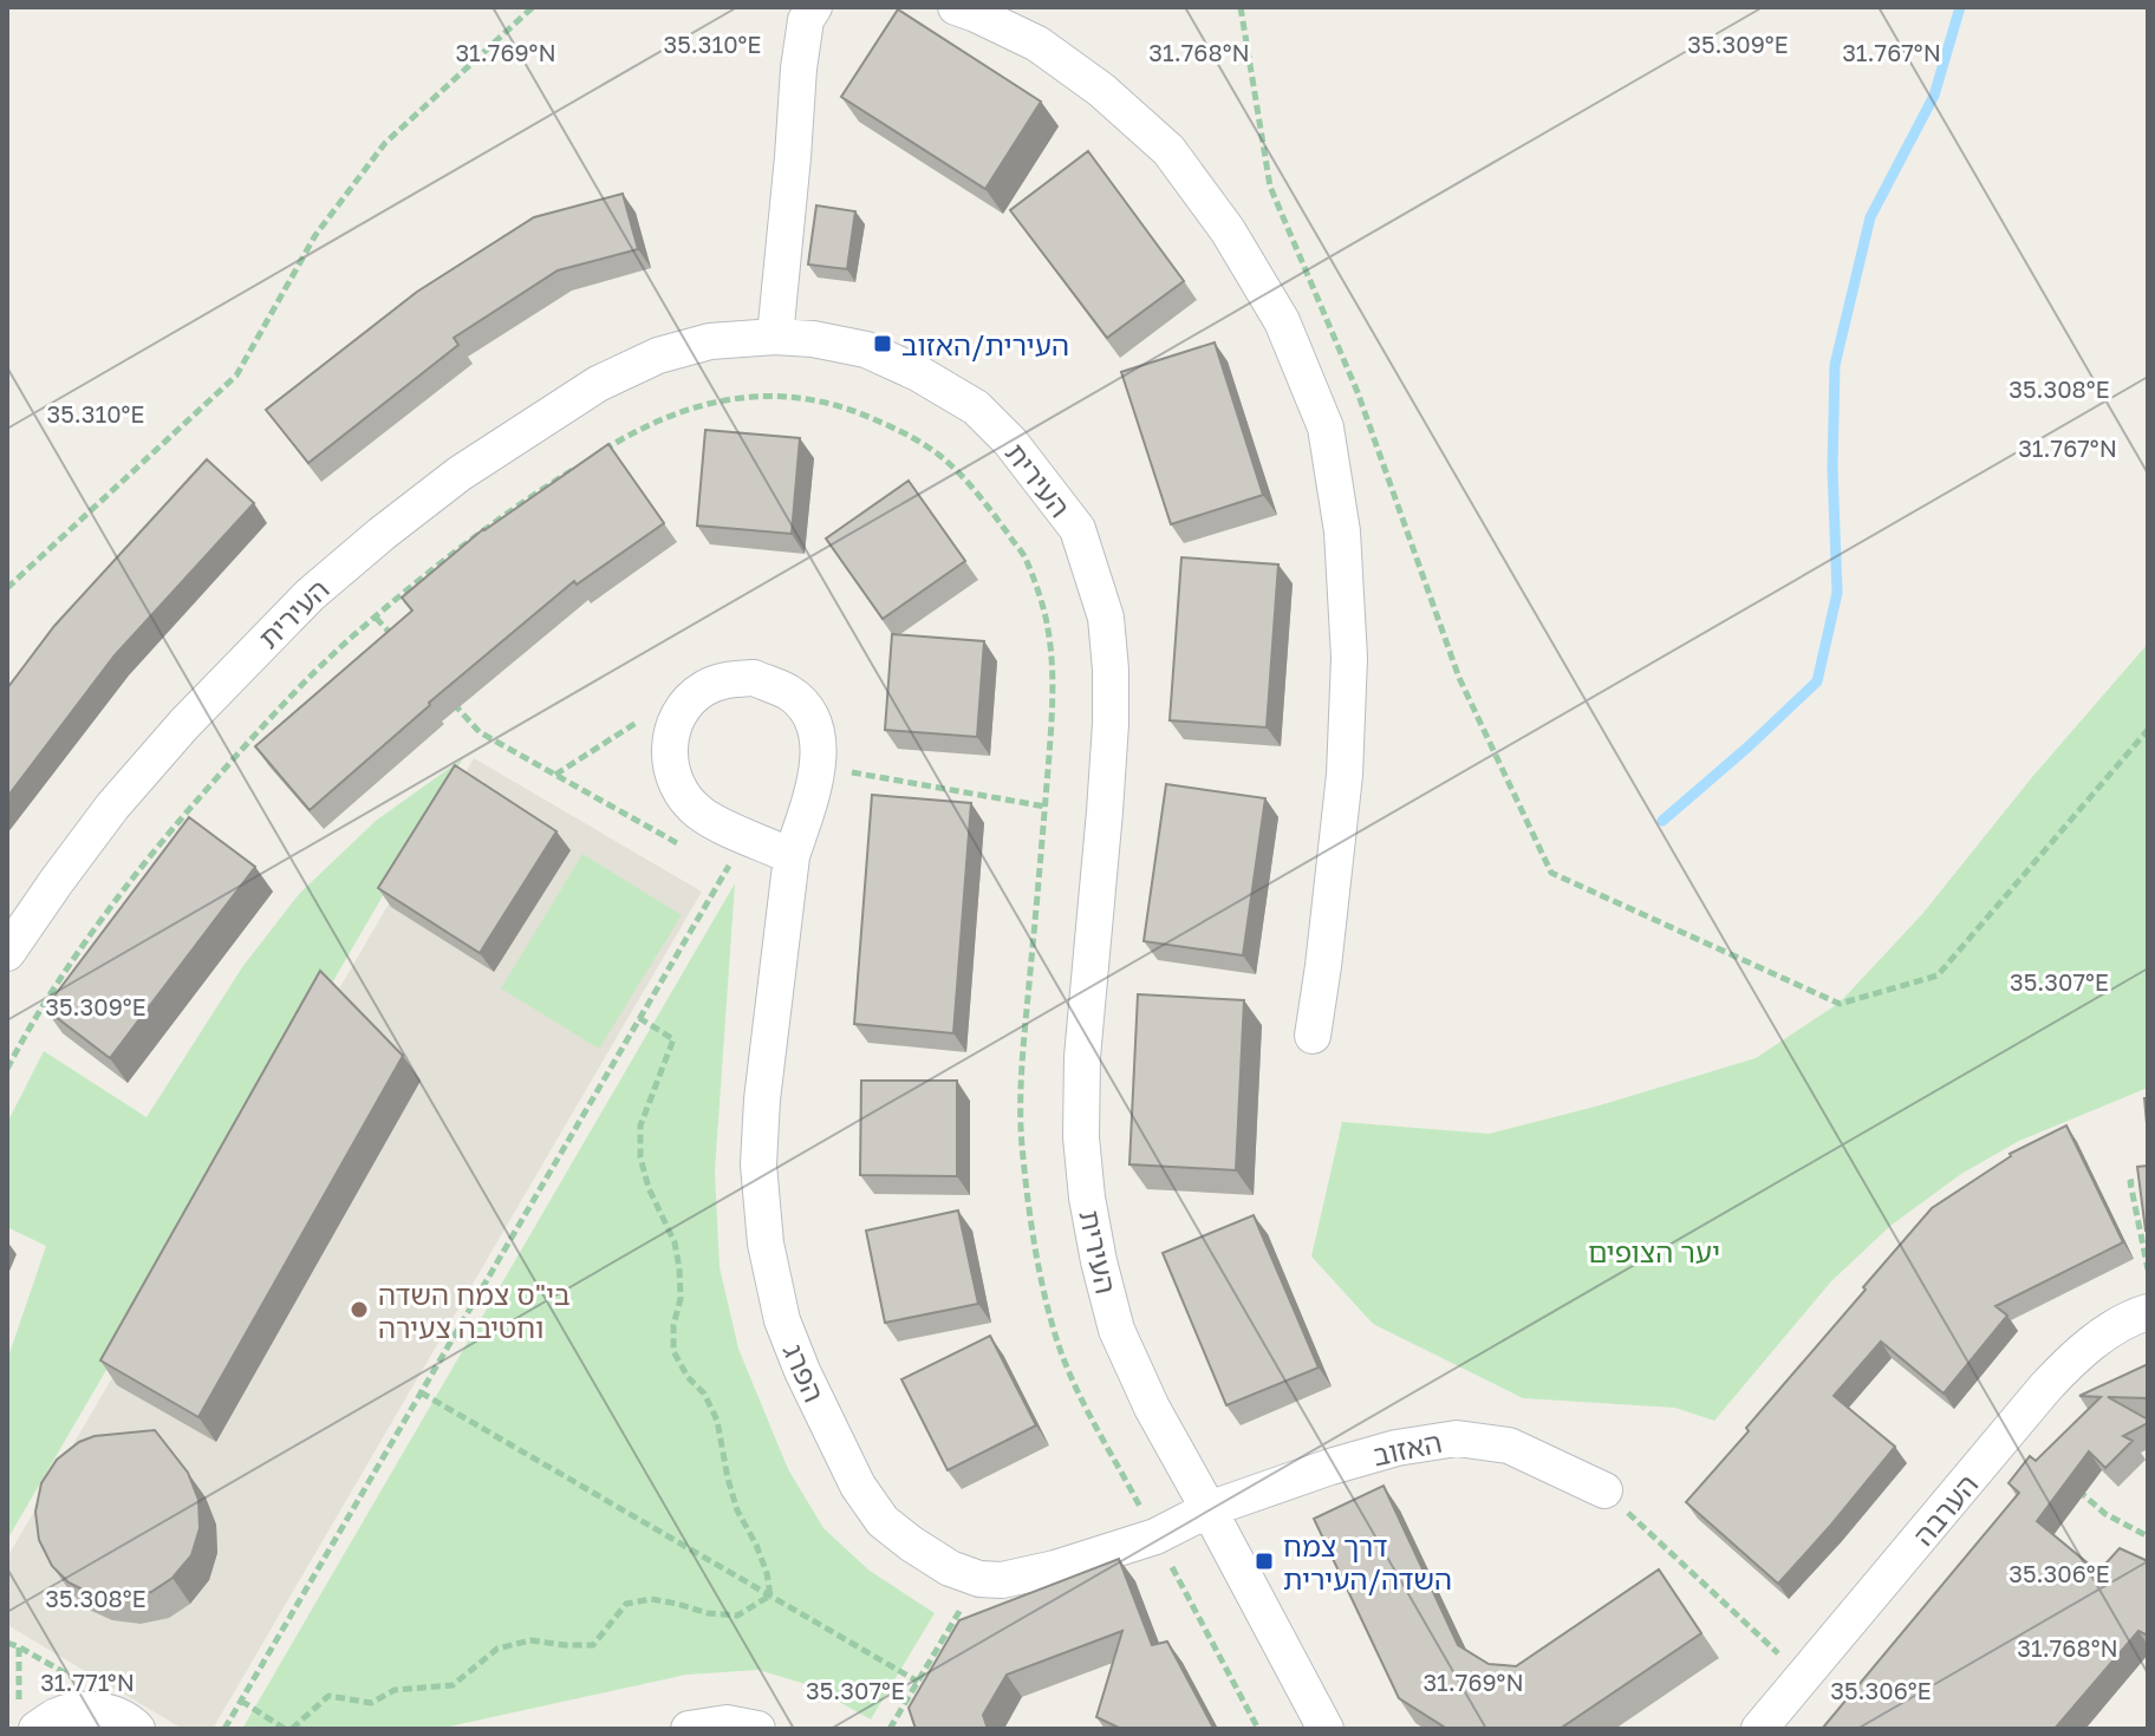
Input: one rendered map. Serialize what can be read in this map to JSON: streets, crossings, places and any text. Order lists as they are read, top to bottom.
{
  "streets": {
    "street": [
      "העירית",
      "הפרג",
      "האזוב",
      "הערבה"
    ]
  },
  "crossings": [
    ["העירית", "הפרג"],
    ["העירית", "האזוב"],
    ["הפרג", "האזוב"]
  ],
  "parks": ["יער הצופים"],
  "places": {
    "transit": ["העירית/האזוב", "דרך צמח השדה/העירית"],
    "other": ["בי\"ס צמח השדה וחטיבה צעירה"]
  },
  "coordinates": [
    "35.310°E",
    "35.309°E",
    "31.769°N",
    "31.768°N",
    "31.767°N",
    "35.308°E",
    "35.307°E",
    "35.306°E",
    "31.771°N"
  ]
}
